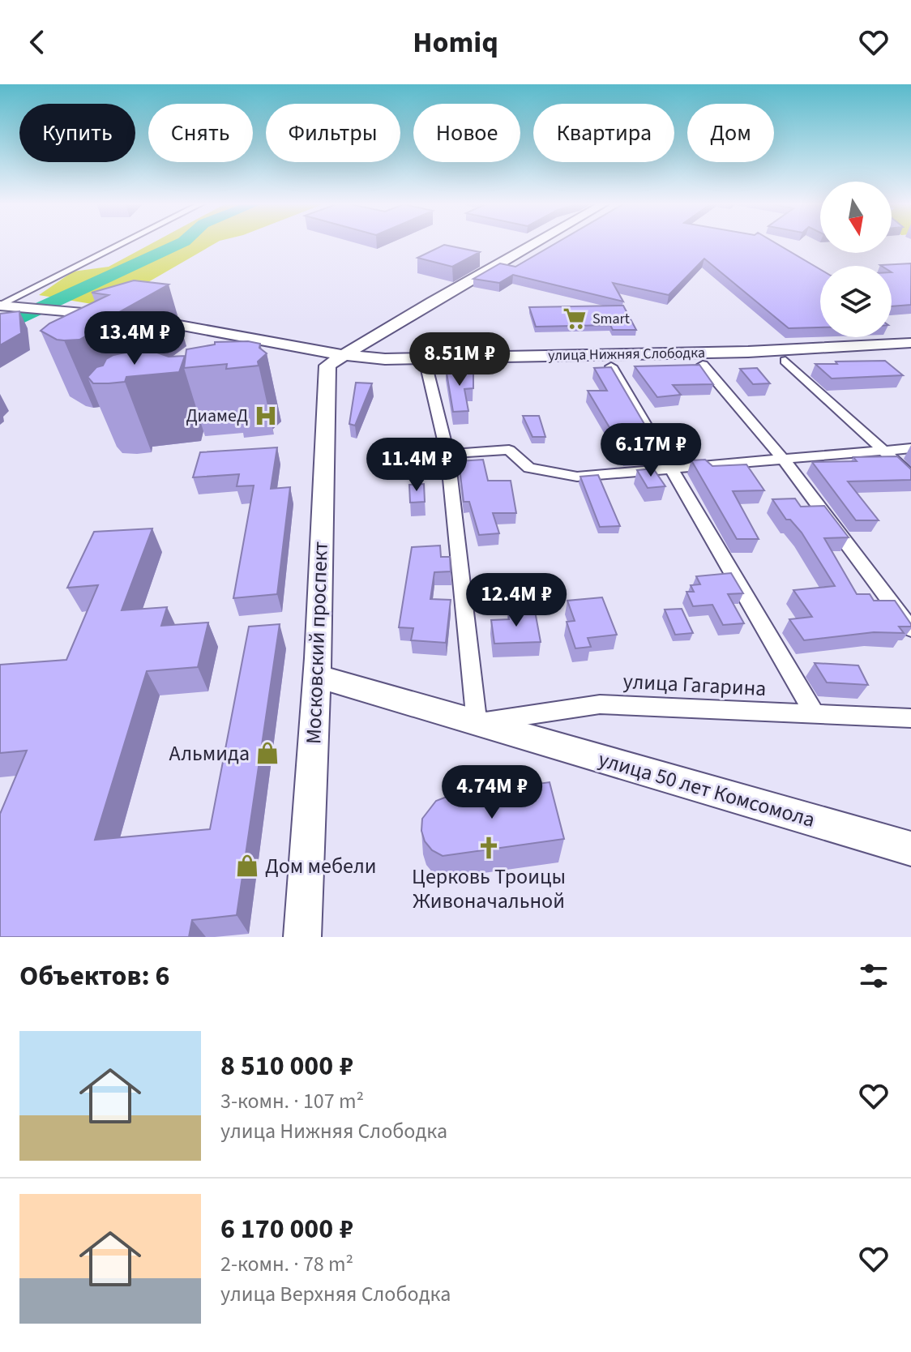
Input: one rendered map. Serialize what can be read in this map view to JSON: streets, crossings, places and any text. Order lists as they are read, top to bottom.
{
  "streets": {
    "main road": ["улица Нижняя Слободка", "Московский проспект", "улица 50 лет Комсомола"],
    "street": ["улица Гагарина"]
  },
  "crossings": [
    ["улица Нижняя Слободка", "Московский проспект"],
    ["Московский проспект", "улица 50 лет Комсомола"],
    ["улица Гагарина", "улица 50 лет Комсомола"]
  ],
  "places": {
    "supermarket": ["Smart"],
    "hospital": ["ДиамеД"],
    "shop": ["Альмида", "Дом мебели"],
    "church": ["Церковь Троицы Живоначальной"]
  },
  "north": "bottom",
  "page": {
    "header": "Homiq",
    "chip": [
      "Купить",
      "Снять",
      "Фильтры",
      "Новое",
      "Квартира",
      "Дом"
    ],
    "price": [
      "13.4M ₽",
      "8.51M ₽",
      "6.17M ₽",
      "11.4M ₽",
      "12.4M ₽",
      "4.74M ₽"
    ],
    "heading": "Объектов: 6",
    "list": [
      {
        "name": "8 510 000 ₽",
        "note": "3-комн. · 107 m² · улица Нижняя Слободка"
      },
      {
        "name": "6 170 000 ₽",
        "note": "2-комн. · 78 m² · улица Верхняя Слободка"
      }
    ]
  }
}
